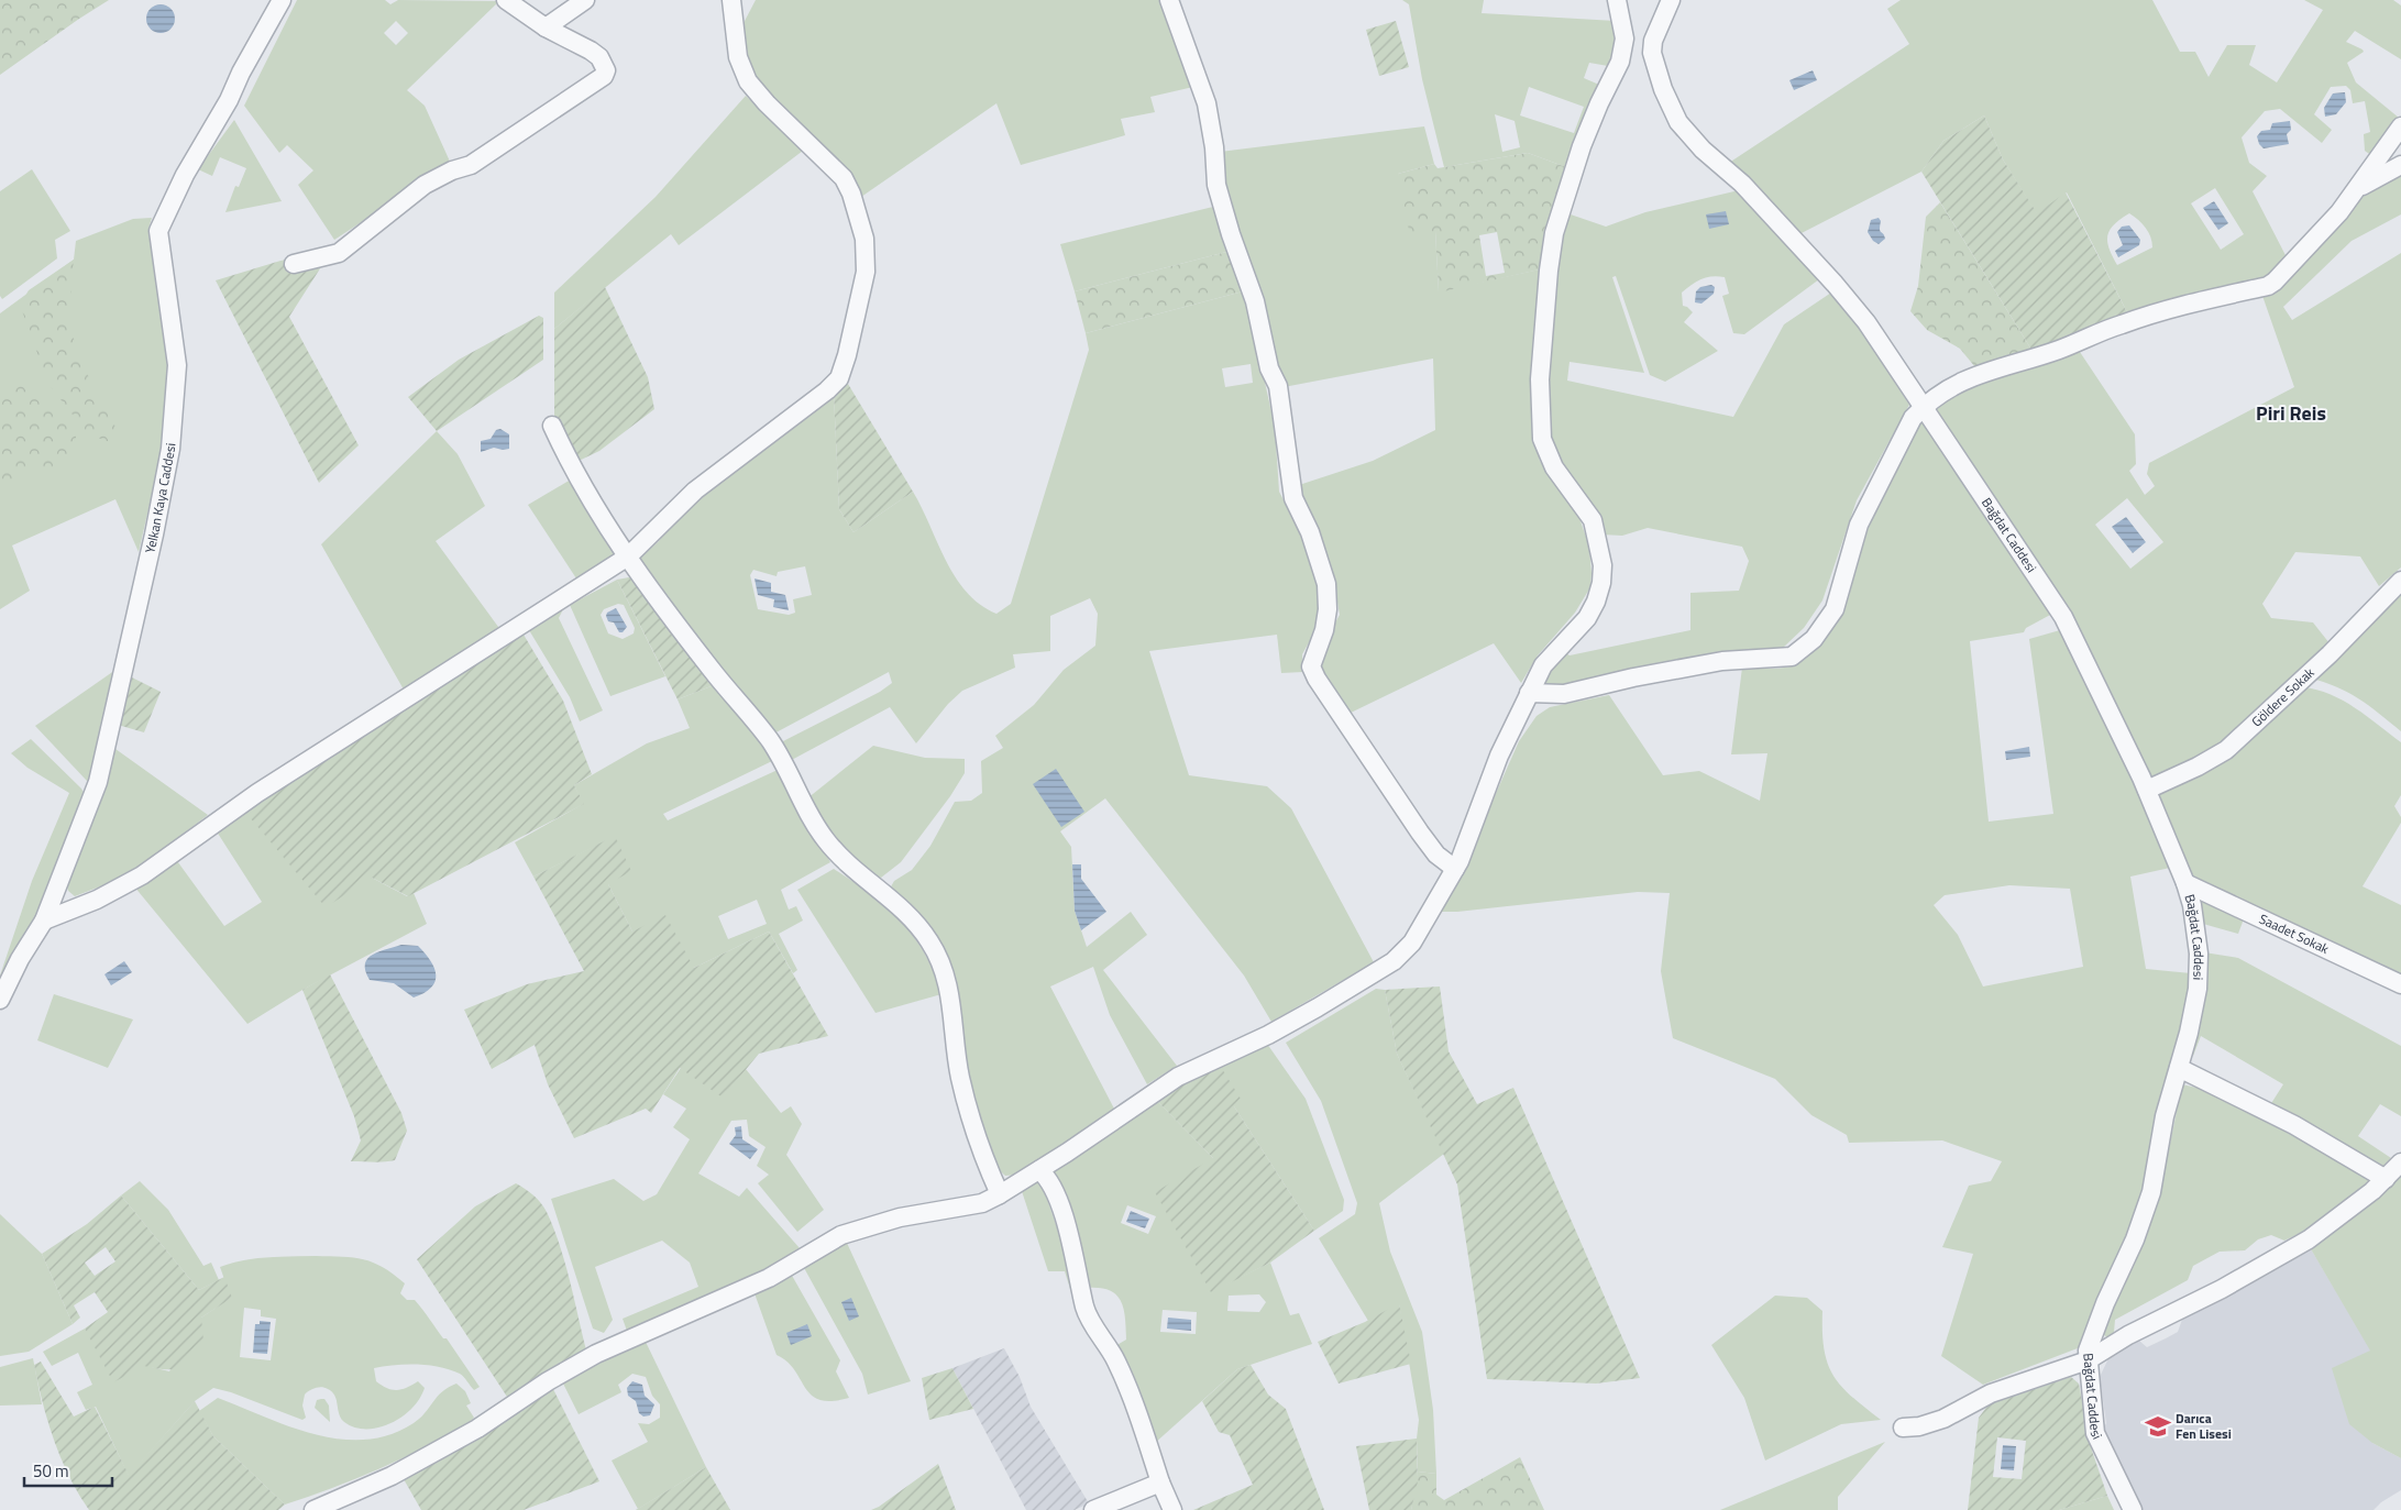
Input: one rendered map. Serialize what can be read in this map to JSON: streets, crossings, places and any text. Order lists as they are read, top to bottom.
{
  "streets": {
    "street": [
      "Yelkan Kaya Caddesi",
      "Bağdat Caddesi",
      "Göldere Sokak",
      "Saadet Sokak"
    ]
  },
  "crossings": [
    ["Bağdat Caddesi", "Göldere Sokak"],
    ["Bağdat Caddesi", "Saadet Sokak"]
  ],
  "districts": ["Piri Reis"],
  "places": {
    "school or university": ["Darıca Fen Lisesi"]
  },
  "scale_bar": "50 m"
}
